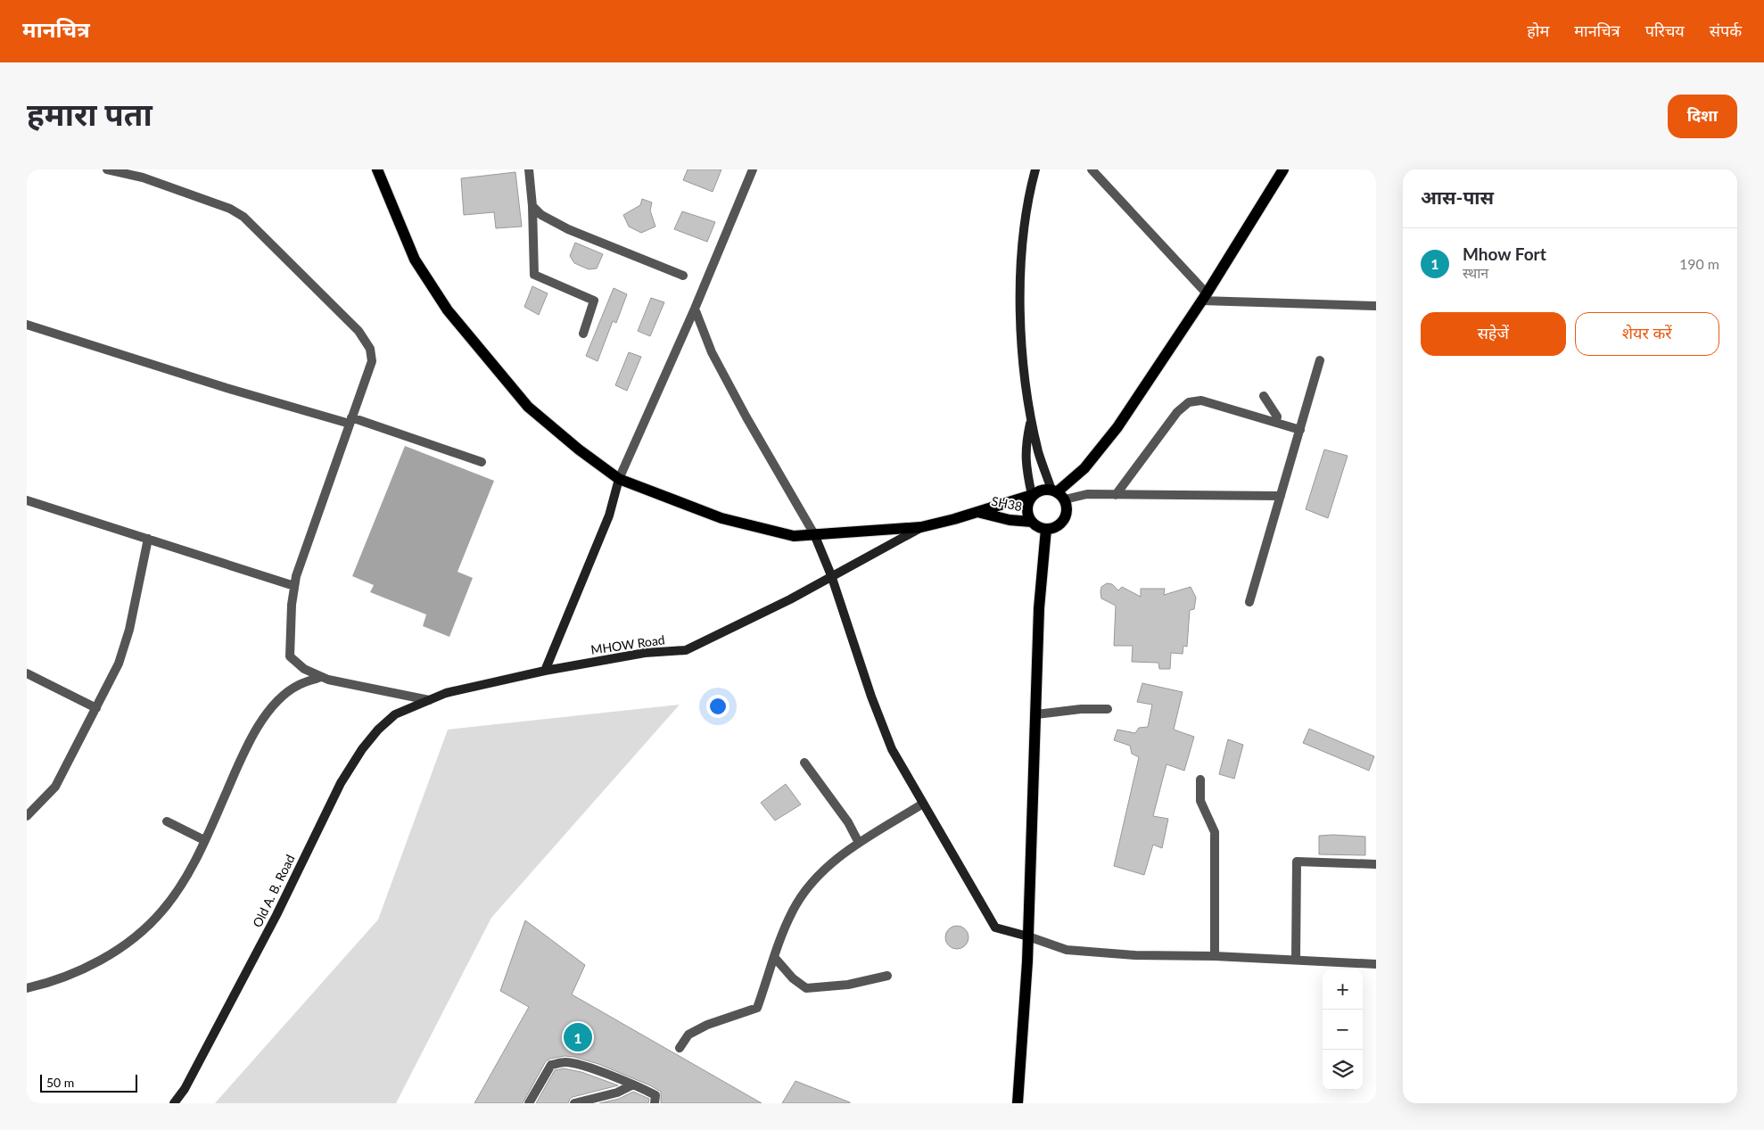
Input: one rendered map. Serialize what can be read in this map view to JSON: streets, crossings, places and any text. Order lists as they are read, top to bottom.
{
  "streets": {
    "main road": ["SH38"],
    "street": ["MHOW Road", "Old A. B. Road"]
  },
  "crossings": [
    ["SH38", "MHOW Road"],
    ["MHOW Road", "Old A. B. Road"]
  ],
  "scale_bar": "50 m",
  "page": {
    "header": "मानचित्र",
    "nav": [
      "होम",
      "मानचित्र",
      "परिचय",
      "संपर्क"
    ],
    "title": "हमारा पता",
    "buttons": [
      "दिशा",
      ["सहेजें", "शेयर करें"]
    ],
    "heading": "आस-पास",
    "list": [
      {
        "mark": "1",
        "name": "Mhow Fort",
        "note": "स्थान",
        "value": "190 m"
      }
    ],
    "map_buttons": ["+", "−"],
    "pins": "1",
    "scale": "50 m"
  }
}
